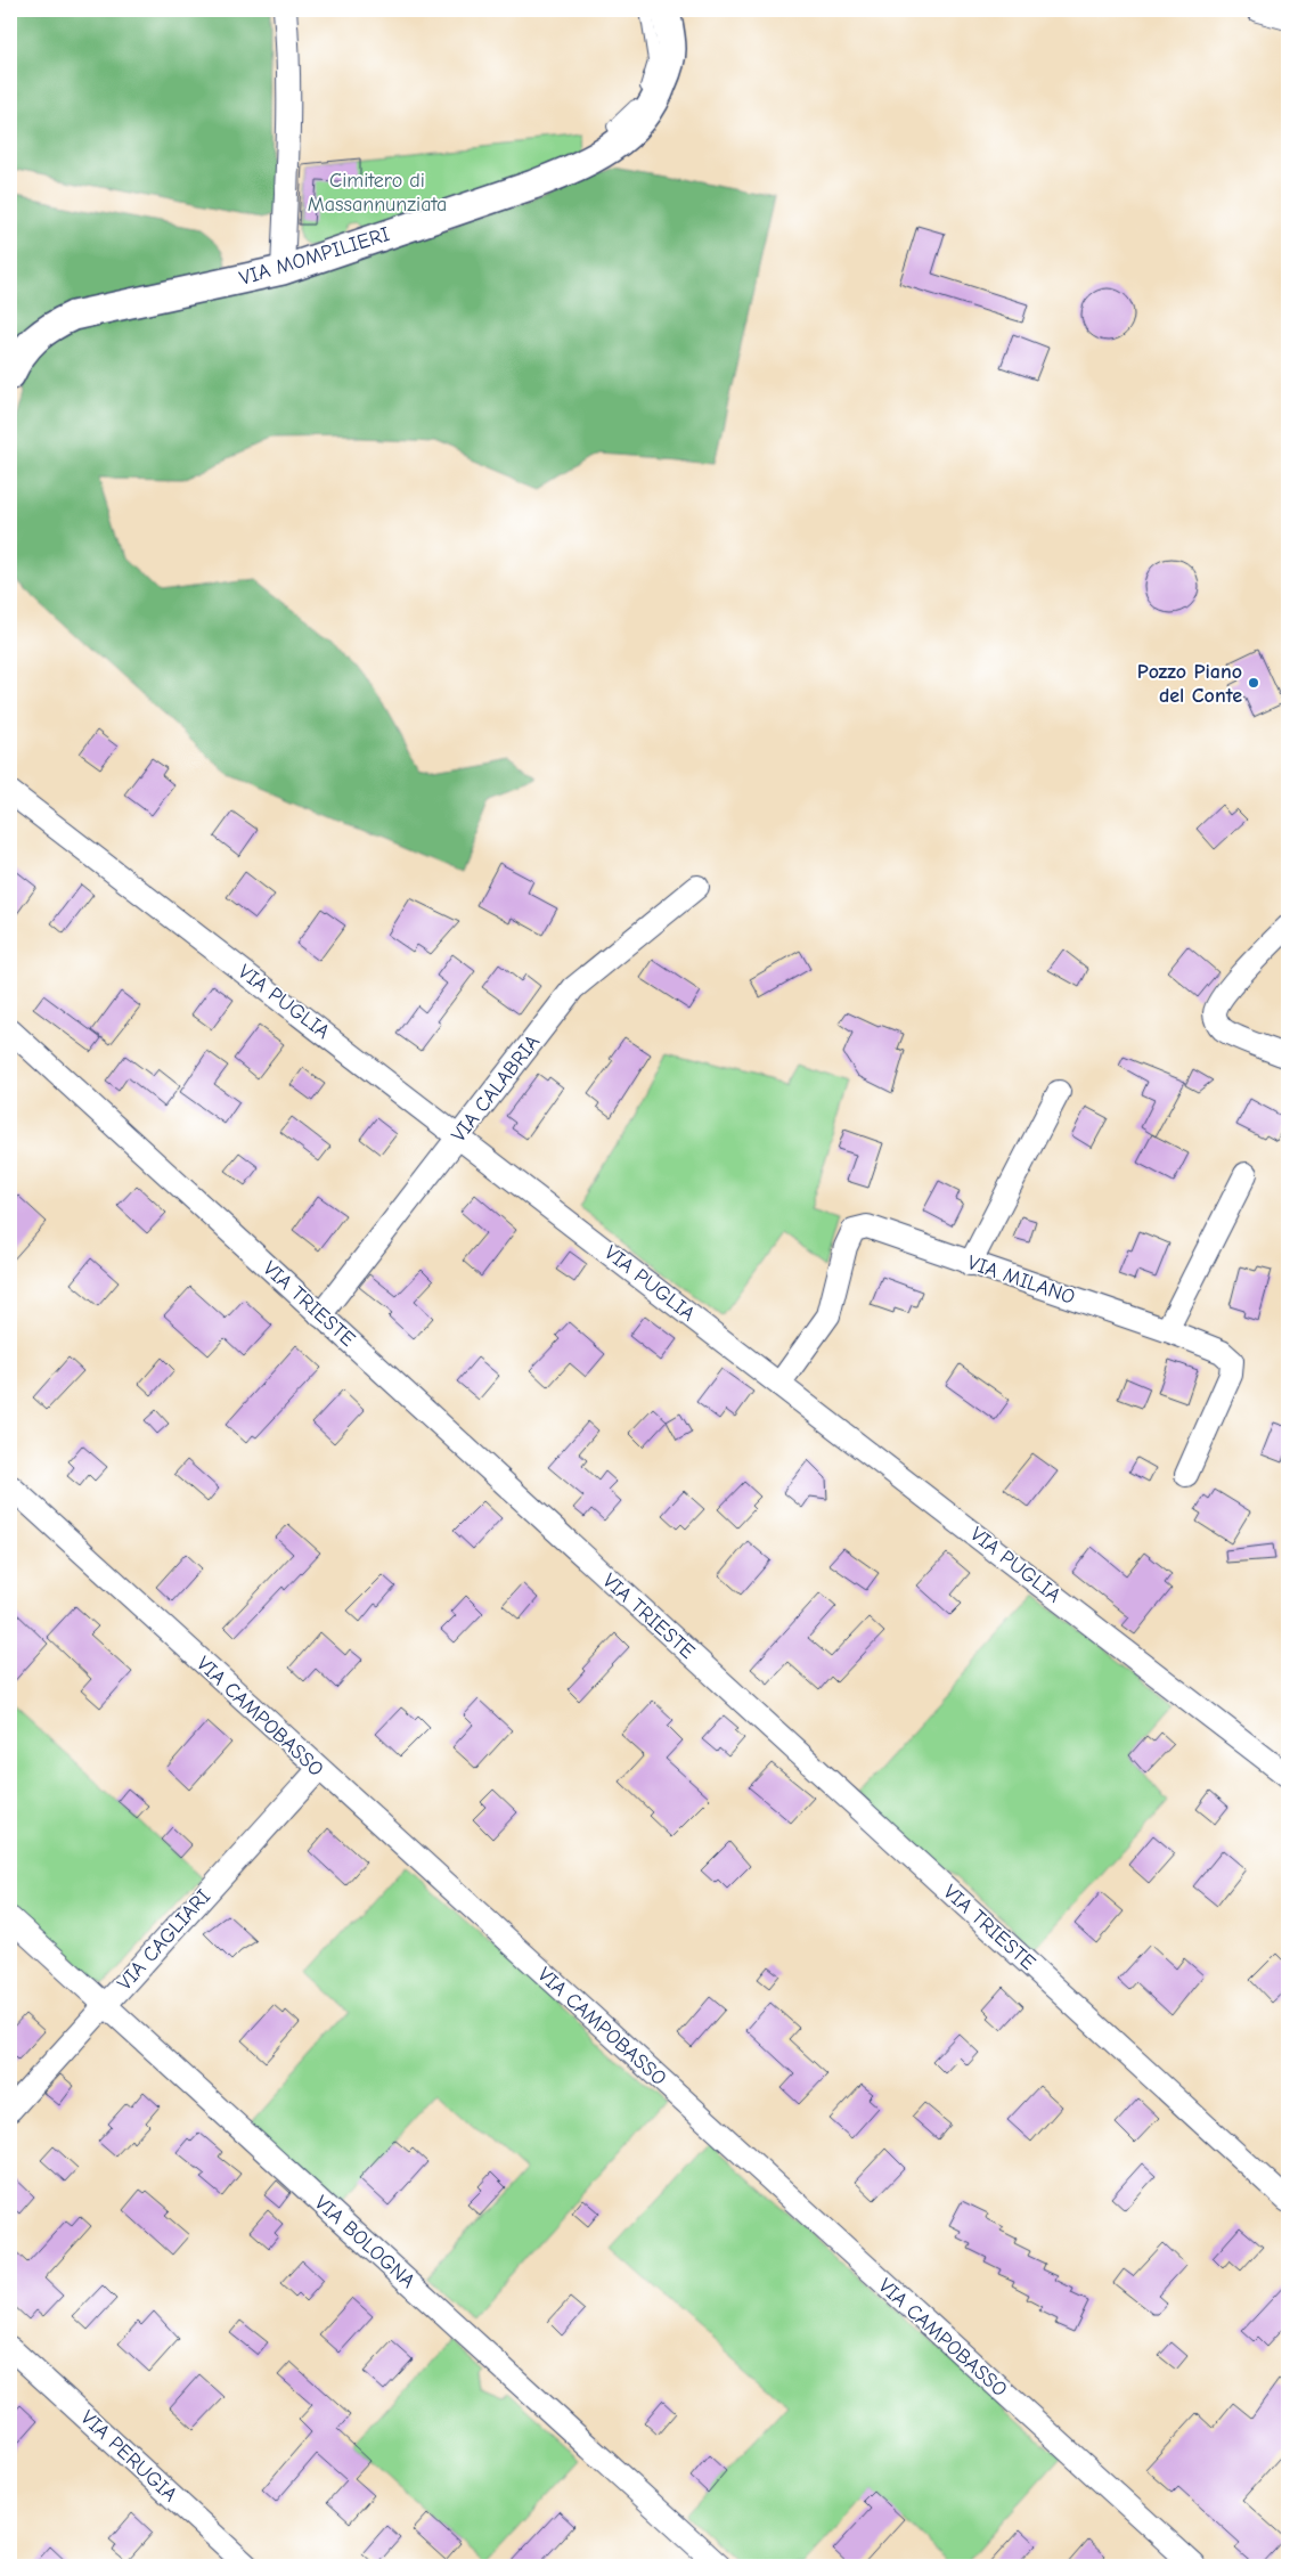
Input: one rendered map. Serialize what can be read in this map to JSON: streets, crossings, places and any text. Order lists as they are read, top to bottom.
{
  "streets": {
    "street": [
      "VIA MOMPILIERI",
      "VIA PUGLIA",
      "VIA CALABRIA",
      "VIA MILANO",
      "VIA TRIESTE",
      "VIA CAMPOBASSO",
      "VIA CAGLIARI",
      "VIA BOLOGNA",
      "VIA PERUGIA"
    ]
  },
  "crossings": [
    ["VIA PUGLIA", "VIA CALABRIA"],
    ["VIA PUGLIA", "VIA MILANO"],
    ["VIA CALABRIA", "VIA TRIESTE"],
    ["VIA CAMPOBASSO", "VIA CAGLIARI"],
    ["VIA CAGLIARI", "VIA BOLOGNA"]
  ],
  "parks": ["Cimitero di Massannunziata"],
  "places": ["Pozzo Piano del Conte"]
}
